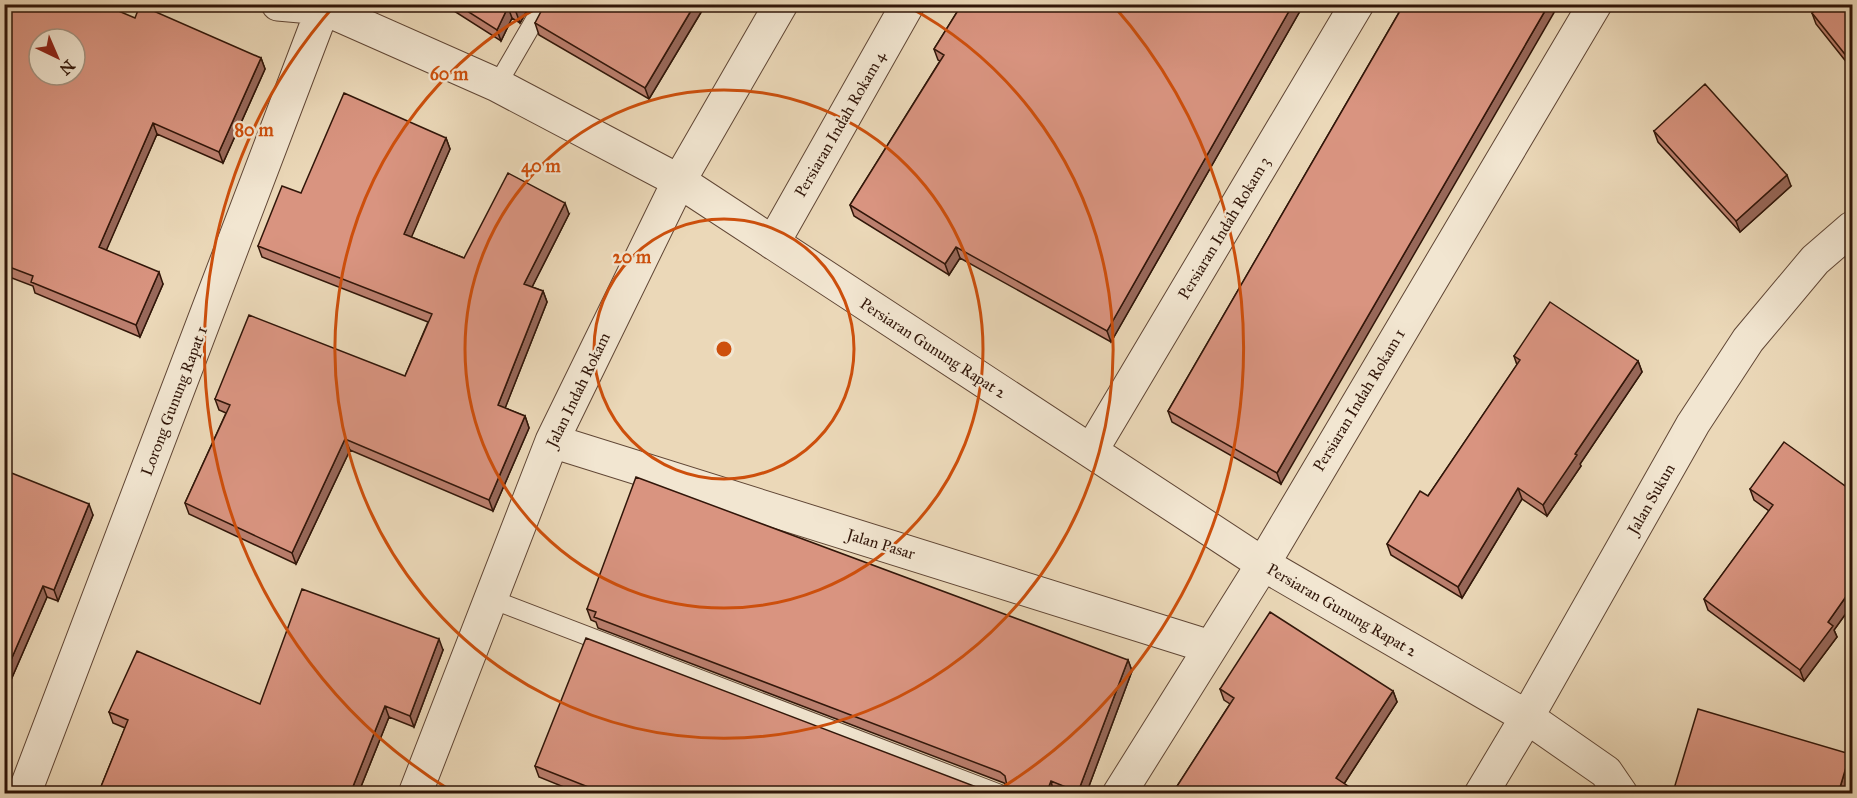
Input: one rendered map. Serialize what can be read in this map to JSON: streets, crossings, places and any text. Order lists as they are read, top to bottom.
{
  "streets": {
    "street": [
      "Persiaran Indah Rokam 4",
      "Persiaran Indah Rokam 3",
      "Persiaran Gunung Rapat 2",
      "Jalan Indah Rokam",
      "Persiaran Indah Rokam 1",
      "Lorong Gunung Rapat 1",
      "Jalan Sukun",
      "Jalan Pasar"
    ]
  },
  "crossings": [
    ["Persiaran Indah Rokam 4", "Persiaran Gunung Rapat 2"],
    ["Persiaran Indah Rokam 3", "Persiaran Gunung Rapat 2"],
    ["Persiaran Gunung Rapat 2", "Jalan Indah Rokam"],
    ["Persiaran Gunung Rapat 2", "Persiaran Indah Rokam 1"],
    ["Persiaran Gunung Rapat 2", "Lorong Gunung Rapat 1"],
    ["Persiaran Gunung Rapat 2", "Jalan Sukun"],
    ["Jalan Indah Rokam", "Jalan Pasar"],
    ["Persiaran Indah Rokam 1", "Jalan Pasar"]
  ],
  "north": "bottom right",
  "rings": [
    "60 m",
    "80 m",
    "40 m",
    "20 m"
  ]
}
